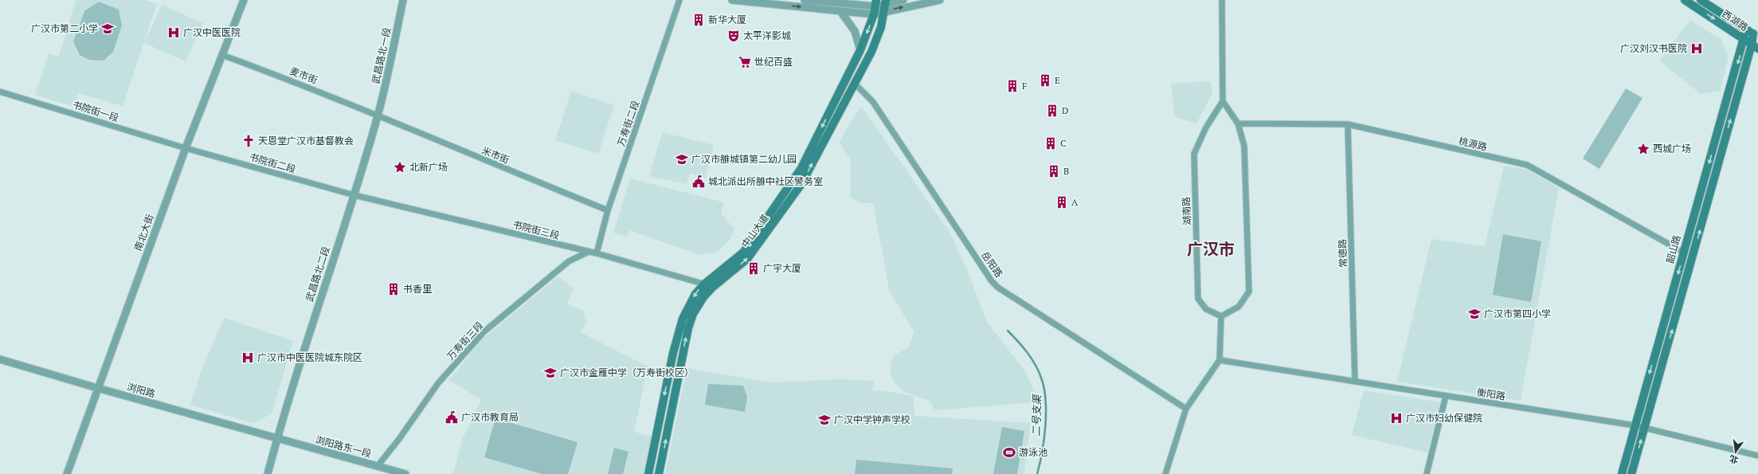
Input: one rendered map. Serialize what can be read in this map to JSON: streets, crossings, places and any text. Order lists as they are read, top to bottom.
{
  "streets": {
    "main road": ["西湖路", "中山大道", "韶山路"],
    "street": [
      "武昌路北一段",
      "麦市街",
      "书院街一段",
      "万寿街二段",
      "桃源路",
      "米市街",
      "书院街二段",
      "湖南路",
      "书院街三段",
      "南北大街",
      "常德路",
      "岳阳路",
      "武昌路北二段",
      "万寿街三段",
      "浏阳路",
      "衡阳路",
      "浏阳路东一段"
    ]
  },
  "crossings": [
    ["西湖路", "韶山路"],
    ["武昌路北一段", "麦市街"],
    ["武昌路北一段", "米市街"],
    ["武昌路北一段", "武昌路北二段"],
    ["麦市街", "米市街"],
    ["麦市街", "南北大街"],
    ["麦市街", "武昌路北二段"],
    ["书院街一段", "书院街二段"],
    ["书院街一段", "南北大街"],
    ["万寿街二段", "米市街"],
    ["万寿街二段", "书院街三段"],
    ["桃源路", "韶山路"],
    ["桃源路", "常德路"],
    ["米市街", "武昌路北二段"],
    ["书院街二段", "书院街三段"],
    ["书院街二段", "南北大街"],
    ["书院街二段", "武昌路北二段"],
    ["书院街三段", "中山大道"],
    ["书院街三段", "武昌路北二段"],
    ["书院街三段", "万寿街三段"],
    ["中山大道", "岳阳路"],
    ["南北大街", "浏阳路"],
    ["韶山路", "衡阳路"],
    ["常德路", "衡阳路"],
    ["武昌路北二段", "浏阳路"],
    ["武昌路北二段", "浏阳路东一段"],
    ["万寿街三段", "浏阳路东一段"],
    ["浏阳路", "浏阳路东一段"]
  ],
  "districts": ["广汉市"],
  "water": ["二号支渠"],
  "places": {
    "building": [
      "新华大厦",
      "E",
      "F",
      "D",
      "C",
      "B",
      "A",
      "广宇大厦",
      "书香里"
    ],
    "school or university": [
      "广汉市第二小学",
      "广汉市雒城镇第二幼儿园",
      "广汉市第四小学",
      "广汉市金雁中学（万寿街校区）",
      "广汉中学钟声学校"
    ],
    "hospital": [
      "广汉中医医院",
      "广汉刘汉书医院",
      "广汉市中医医院城东院区",
      "广汉市妇幼保健院"
    ],
    "theatre": ["太平洋影城"],
    "supermarket": ["世纪百盛"],
    "church": ["天恩堂广汉市基督教会"],
    "place": ["西城广场", "北新广场"],
    "public building": ["城北派出所雒中社区警务室", "广汉市教育局"],
    "sports": ["游泳池"]
  },
  "north": "bottom"
}
